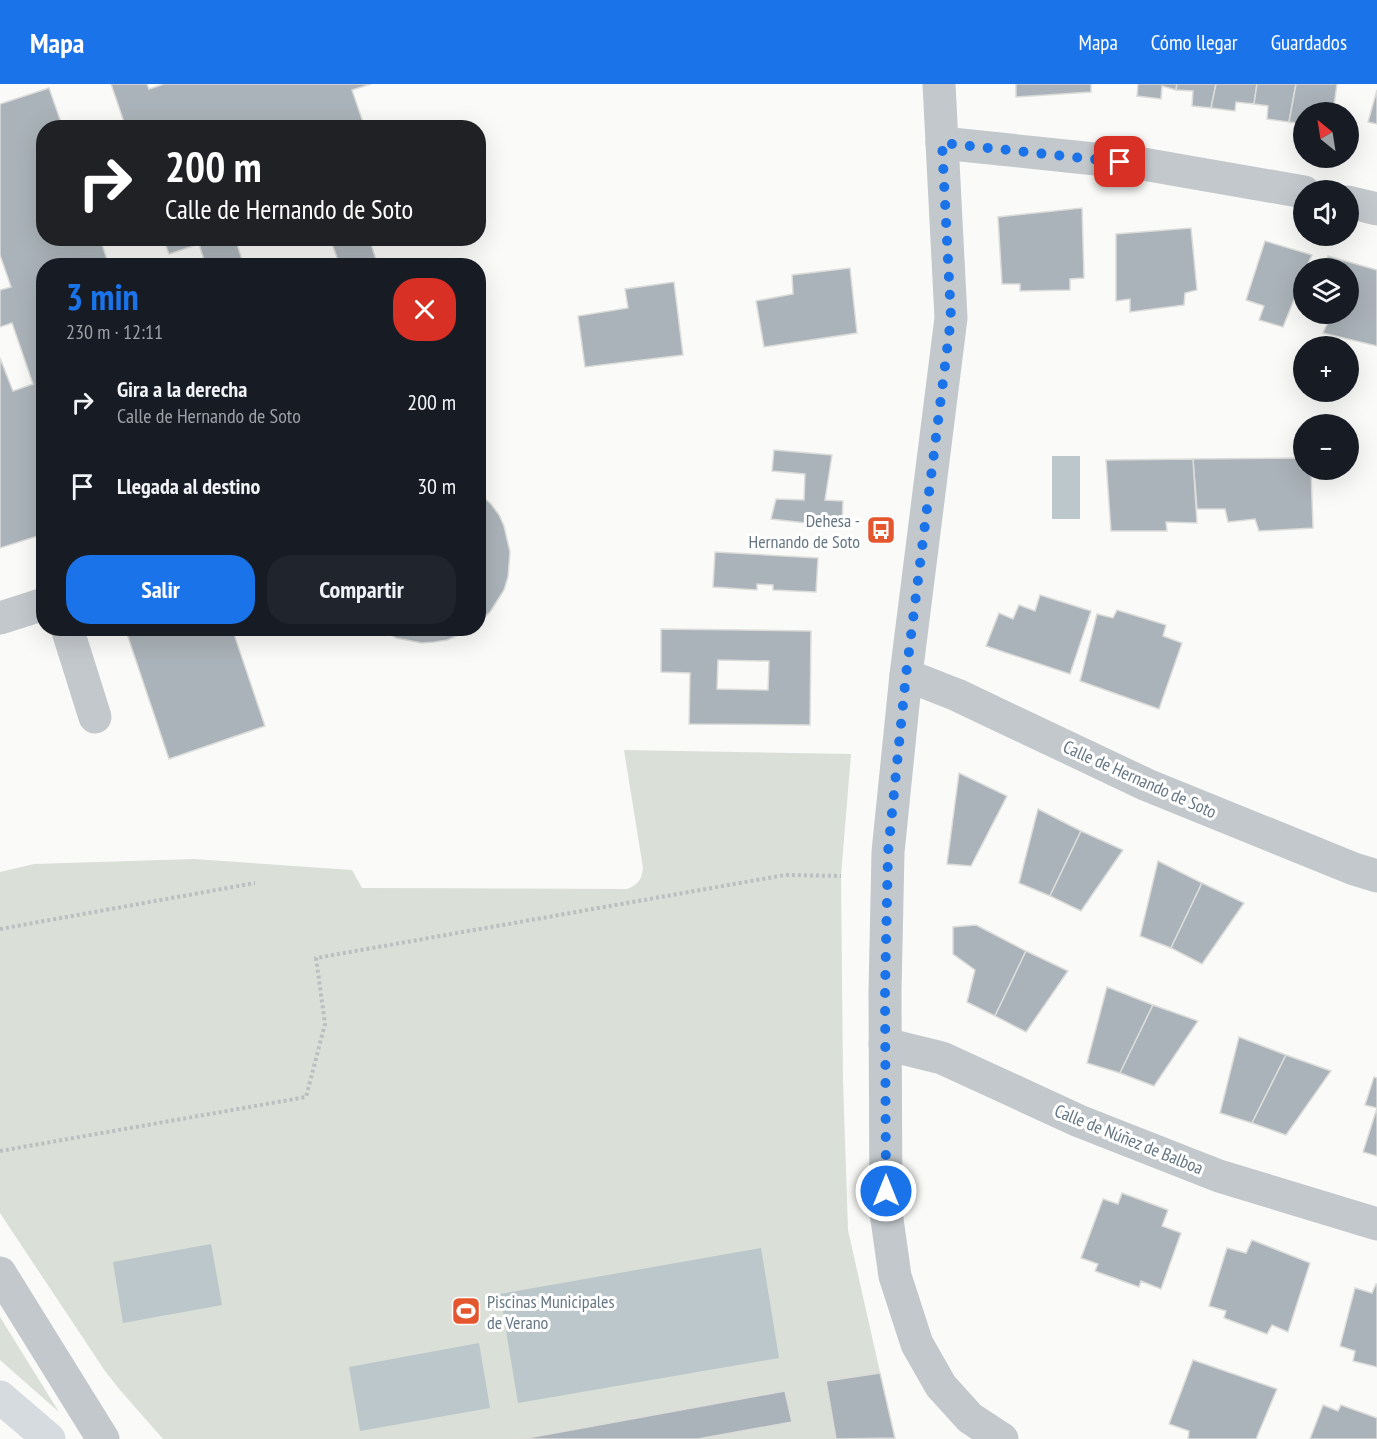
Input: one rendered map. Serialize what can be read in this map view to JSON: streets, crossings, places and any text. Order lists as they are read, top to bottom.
{
  "streets": {
    "street": ["Calle de Hernando de Soto", "Calle de Núñez de Balboa"]
  },
  "places": {
    "bus stop": ["Dehesa - Hernando de Soto"],
    "sports": ["Piscinas Municipales de Verano"]
  },
  "north": "top left",
  "page": {
    "header": "Mapa",
    "nav": ["Mapa", "Cómo llegar", "Guardados"],
    "map_buttons": ["+", "−"],
    "turn": ["200 m", "Calle de Hernando de Soto"],
    "heading": ["3 min", "230 m · 12:11"],
    "list": [
      {
        "name": "Gira a la derecha",
        "note": "Calle de Hernando de Soto",
        "value": "200 m"
      },
      {
        "name": "Llegada al destino",
        "value": "30 m"
      }
    ],
    "buttons": ["Salir", "Compartir"]
  }
}
